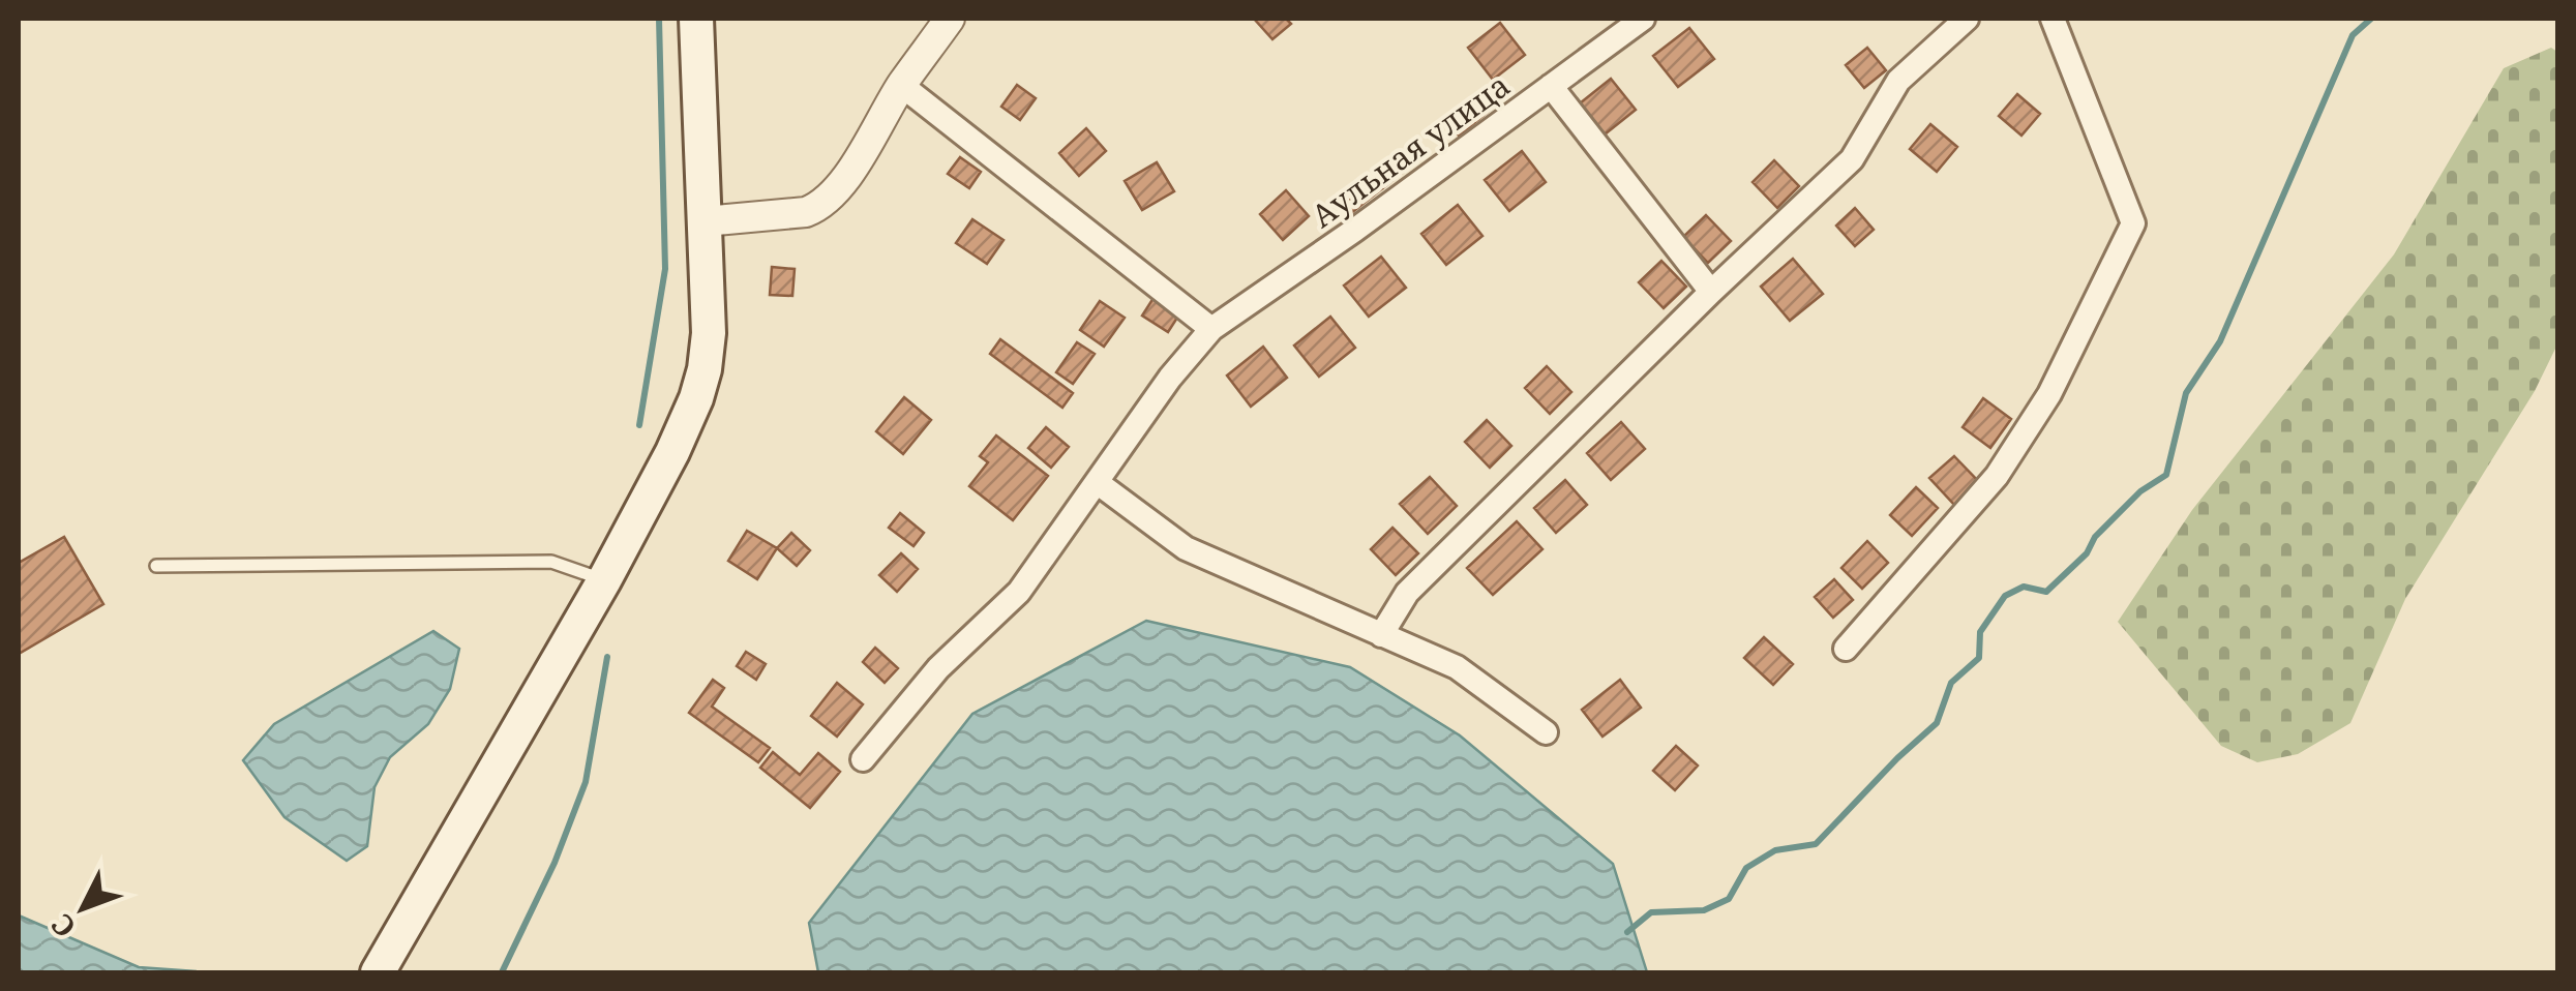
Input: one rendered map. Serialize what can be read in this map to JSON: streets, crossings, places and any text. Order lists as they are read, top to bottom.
{
  "streets": {
    "street": ["Аульная улица"]
  },
  "north": "bottom left"
}
